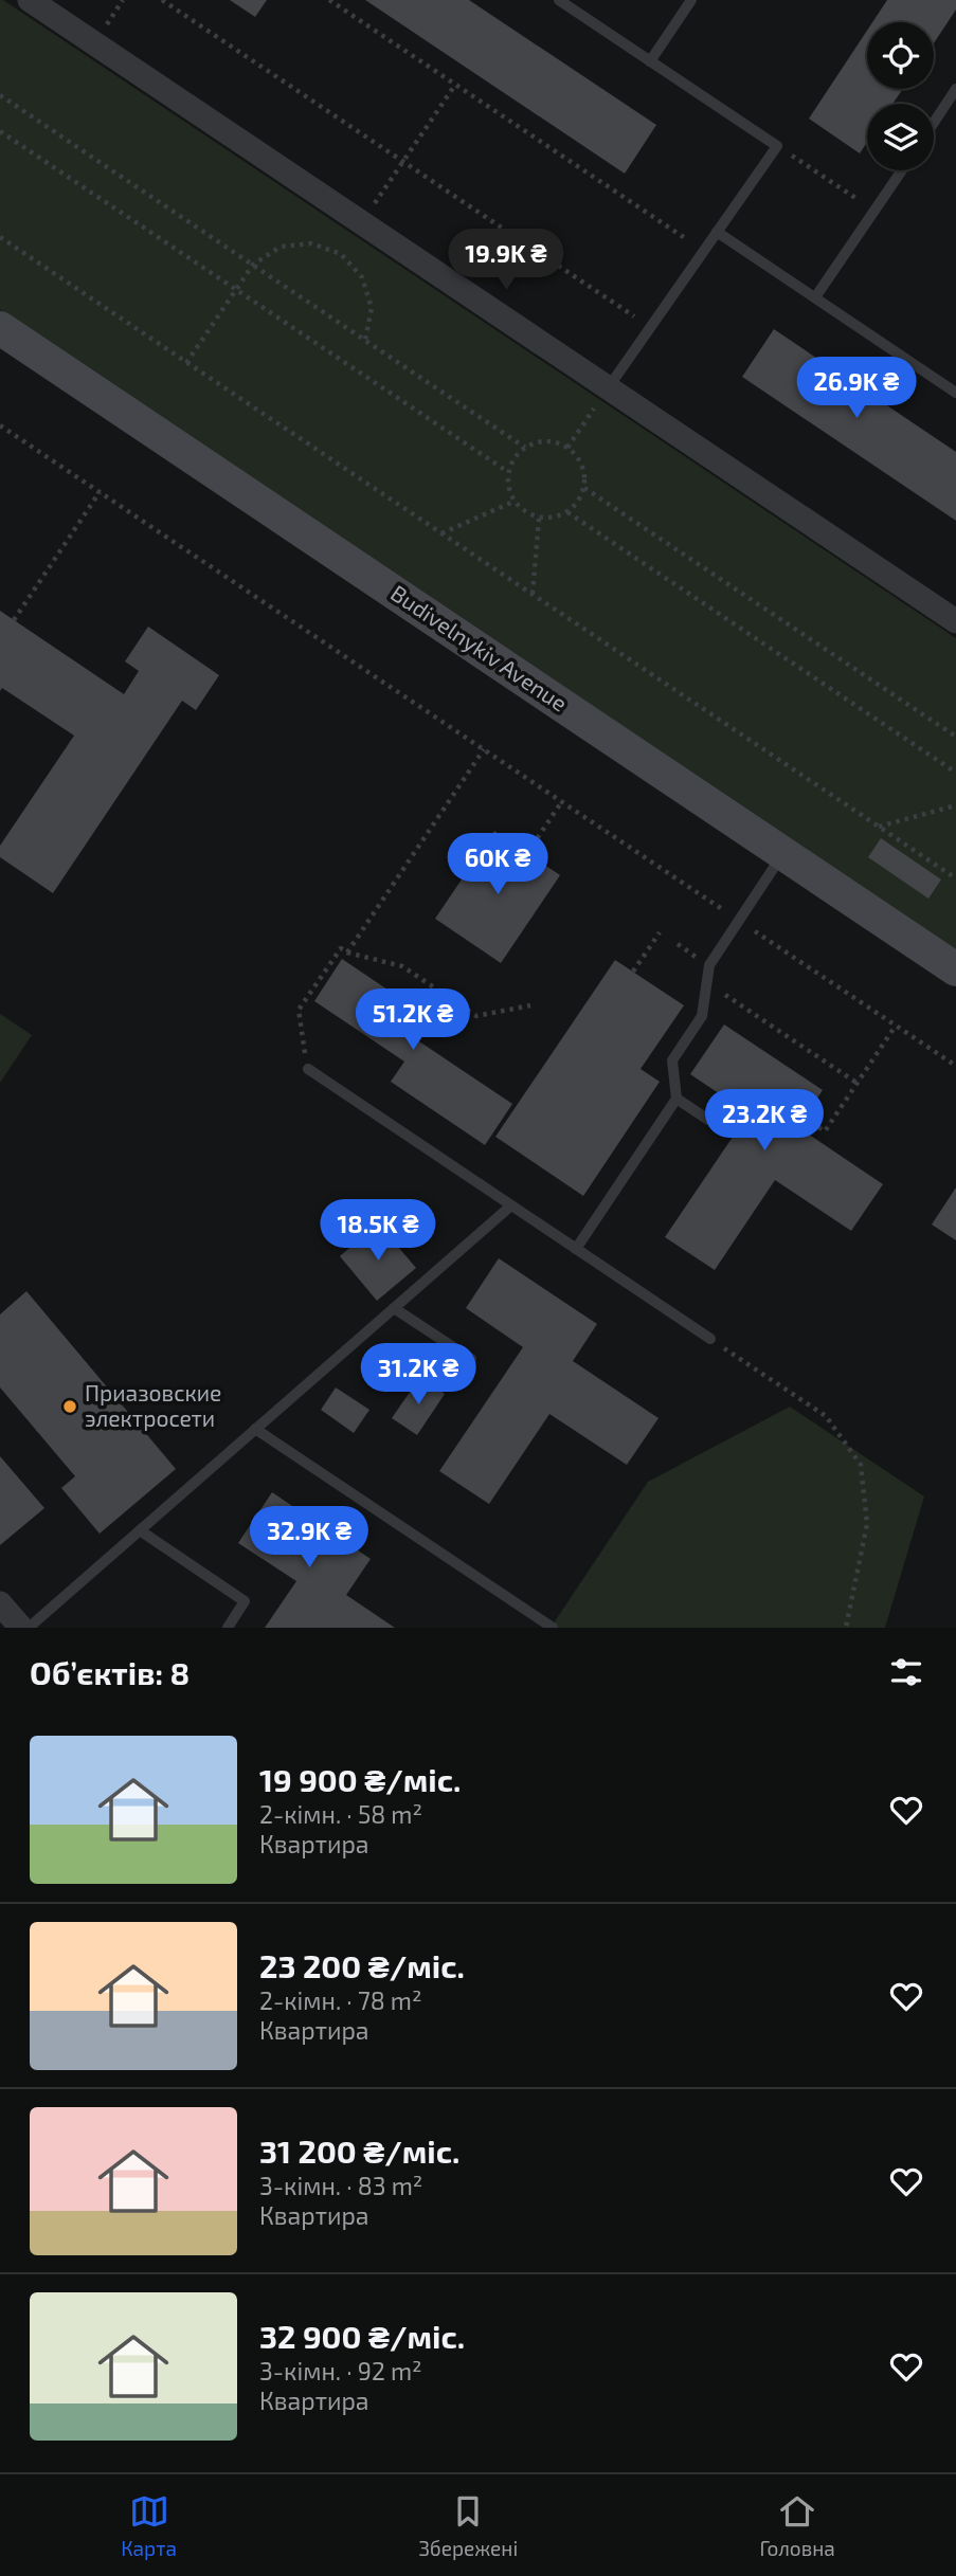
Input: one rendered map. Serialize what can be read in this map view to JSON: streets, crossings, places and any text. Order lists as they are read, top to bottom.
{
  "streets": {
    "main road": ["Budivelnykiv Avenue"]
  },
  "places": ["Приазовские электросети"],
  "page": {
    "price": [
      "19.9K ₴",
      "26.9K ₴",
      "60K ₴",
      "51.2K ₴",
      "23.2K ₴",
      "18.5K ₴",
      "31.2K ₴",
      "32.9K ₴"
    ],
    "heading": "Об’єктів: 8",
    "list": [
      {
        "name": "19 900 ₴/міс.",
        "note": "2-кімн. · 58 m² · Квартира"
      },
      {
        "name": "23 200 ₴/міс.",
        "note": "2-кімн. · 78 m² · Квартира"
      },
      {
        "name": "31 200 ₴/міс.",
        "note": "3-кімн. · 83 m² · Квартира"
      },
      {
        "name": "32 900 ₴/міс.",
        "note": "3-кімн. · 92 m² · Квартира"
      }
    ],
    "tabs": ["Карта", "Збережені", "Головна"]
  }
}
